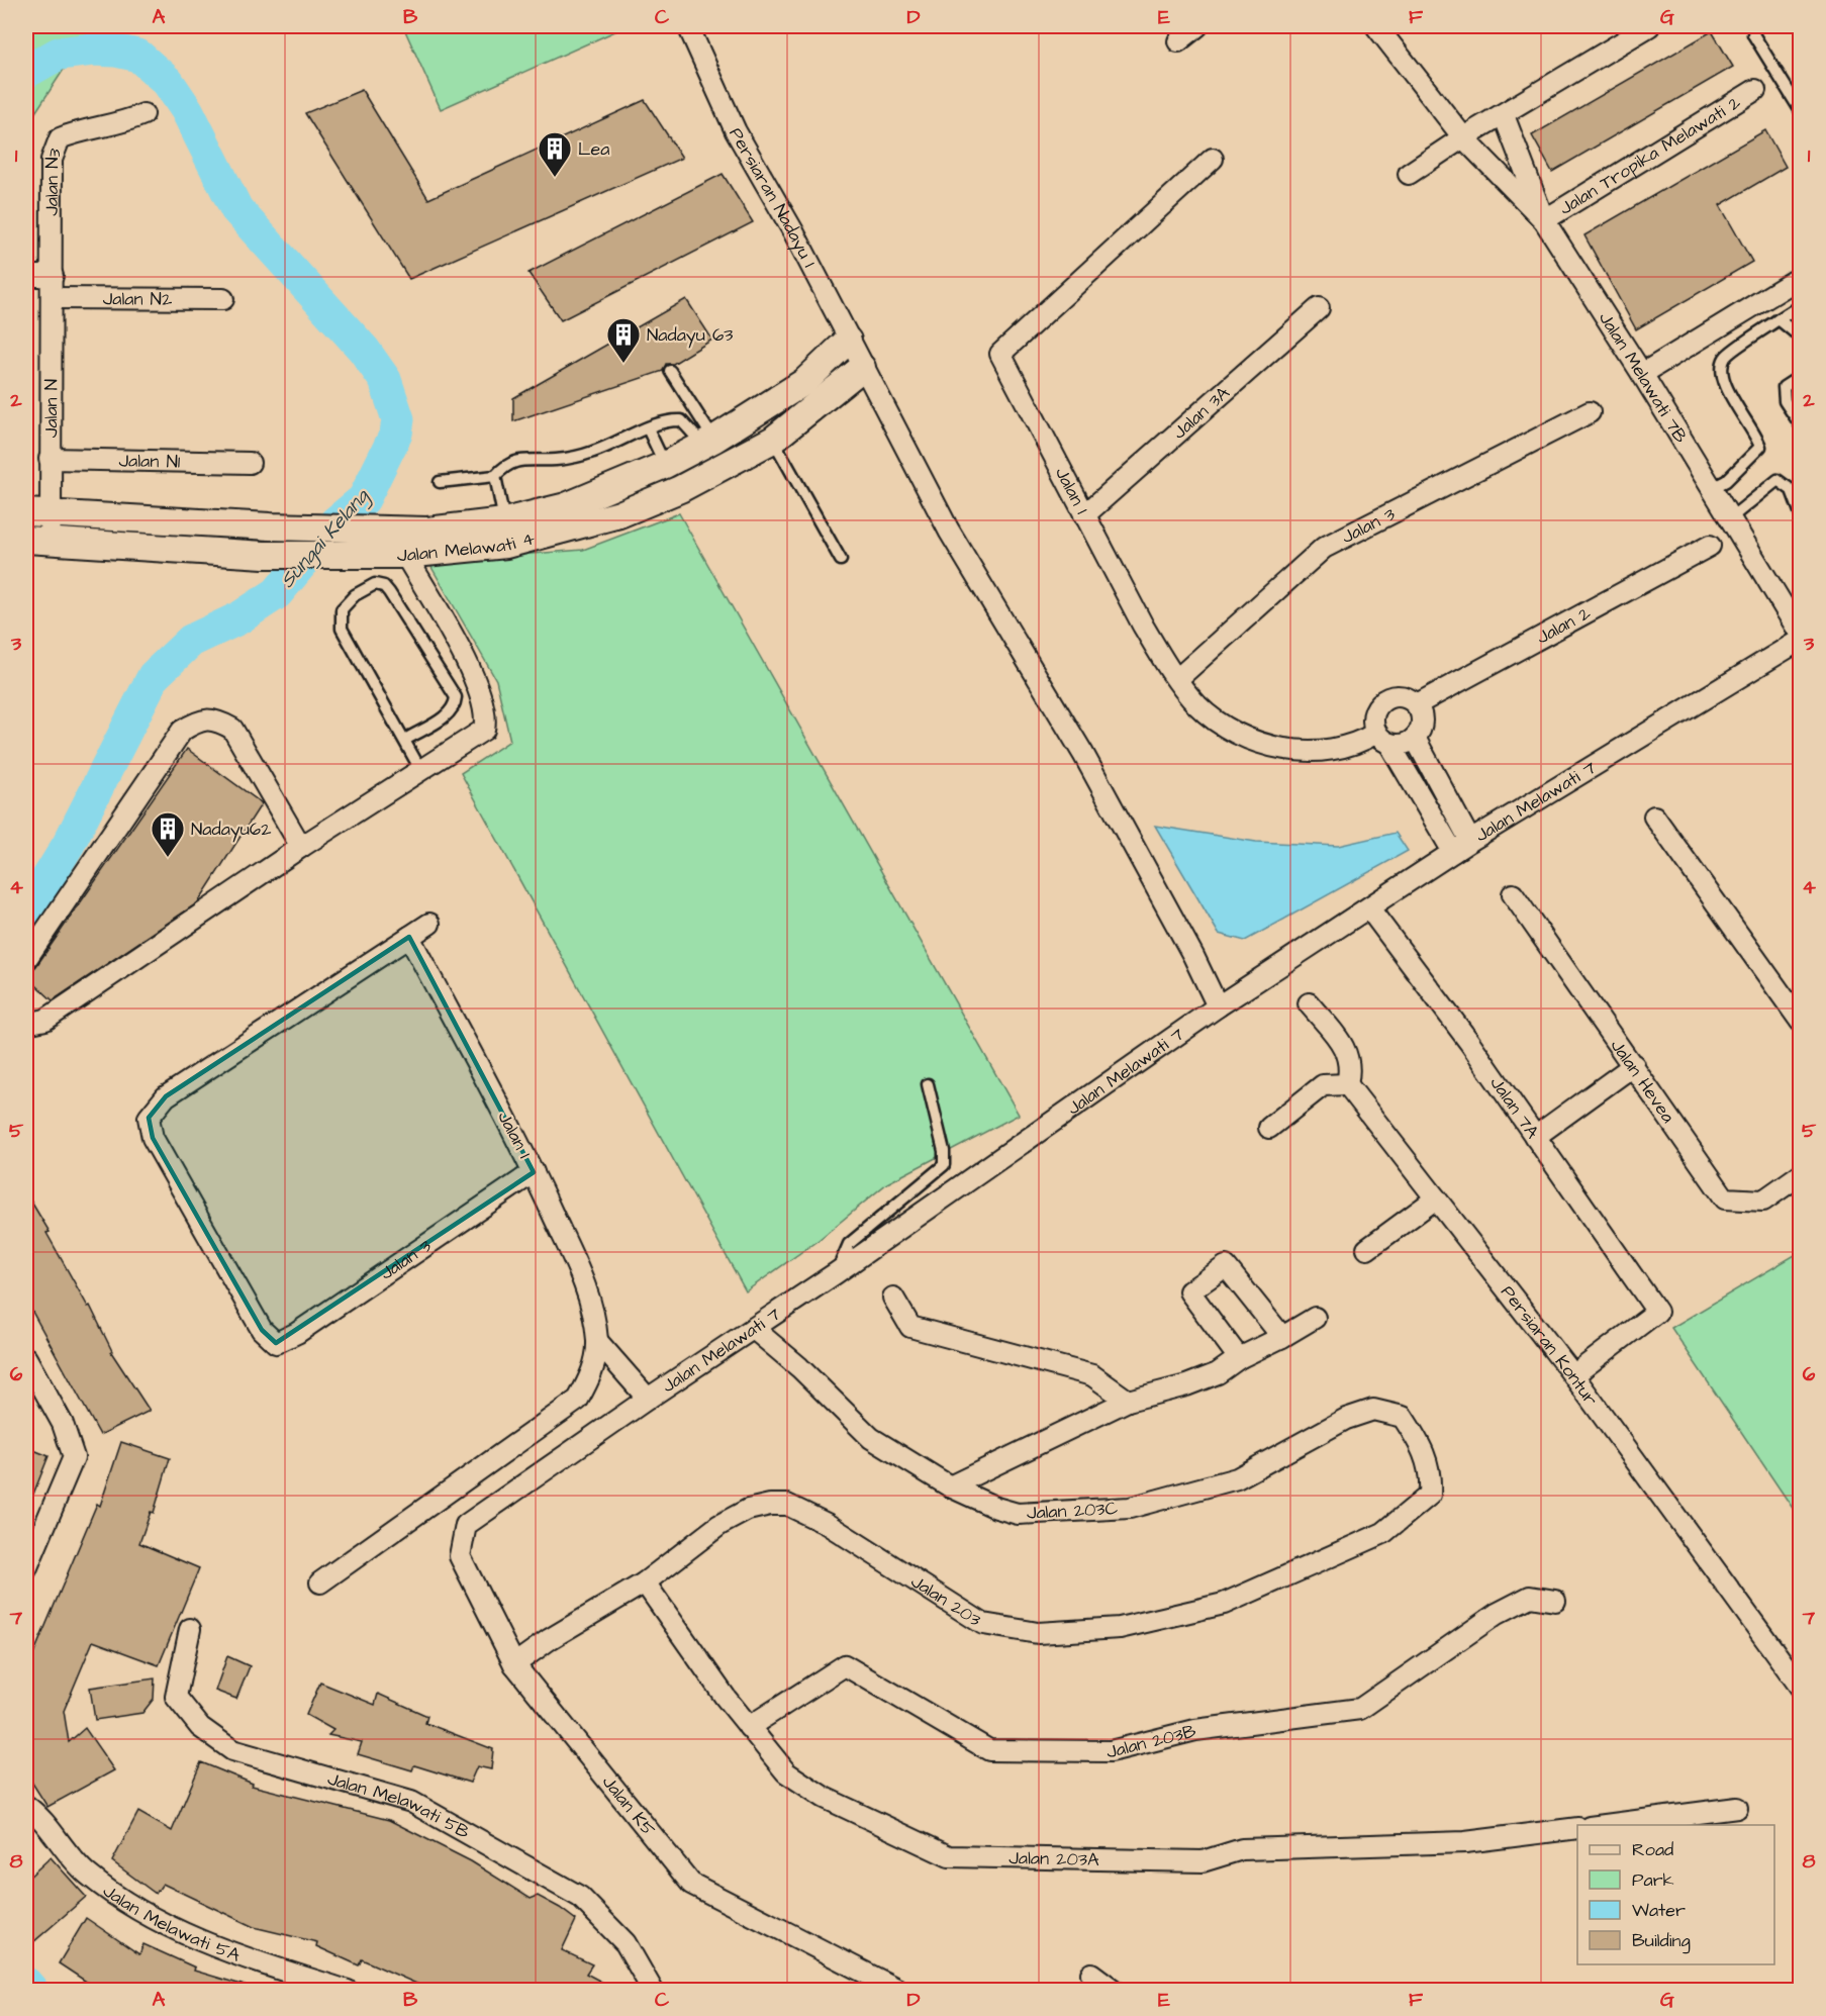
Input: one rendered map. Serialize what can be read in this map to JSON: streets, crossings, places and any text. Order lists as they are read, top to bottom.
{
  "streets": {
    "street": [
      "Jalan Tropika Melawati 2",
      "Jalan N3",
      "Persiaran Nadayu 1",
      "Jalan N2",
      "Jalan Melawati 7B",
      "Jalan N",
      "Jalan 3A",
      "Jalan N1",
      "Jalan 1",
      "Jalan 3",
      "Jalan Melawati 4",
      "Jalan 2",
      "Jalan Melawati 7",
      "Jalan Hevea",
      "Jalan 7A",
      "Persiaran Kontur",
      "Jalan 203C",
      "Jalan 203",
      "Jalan 203B",
      "Jalan K5",
      "Jalan Melawati 5B",
      "Jalan 203A",
      "Jalan Melawati 5A"
    ]
  },
  "crossings": [
    ["Jalan Tropika Melawati 2", "Jalan Melawati 7B"],
    ["Jalan N3", "Jalan N"],
    ["Persiaran Nadayu 1", "Jalan Melawati 4"],
    ["Persiaran Nadayu 1", "Jalan Melawati 7"],
    ["Jalan N2", "Jalan N"],
    ["Jalan N", "Jalan N1"],
    ["Jalan N", "Jalan Melawati 4"],
    ["Jalan 3A", "Jalan 1"],
    ["Jalan 1", "Jalan 3"],
    ["Jalan 1", "Jalan 2"],
    ["Jalan Melawati 7", "Jalan 7A"],
    ["Jalan Melawati 7", "Jalan 203C"],
    ["Jalan Melawati 7", "Jalan K5"],
    ["Jalan 7A", "Persiaran Kontur"],
    ["Jalan 203C", "Jalan 203"],
    ["Jalan 203", "Jalan K5"],
    ["Jalan 203", "Jalan 203A"],
    ["Jalan 203B", "Jalan 203A"]
  ],
  "water": ["Sungai Kelang"],
  "places": {
    "building": ["Lea", "Nadayu 63", "Nadayu62"]
  },
  "legend": [
    "Road",
    "Park",
    "Water",
    "Building"
  ],
  "grid": {
    "columns": [
      "A",
      "B",
      "C",
      "D",
      "E",
      "F",
      "G"
    ],
    "rows": [
      "1",
      "2",
      "3",
      "4",
      "5",
      "6",
      "7",
      "8"
    ]
  }
}
